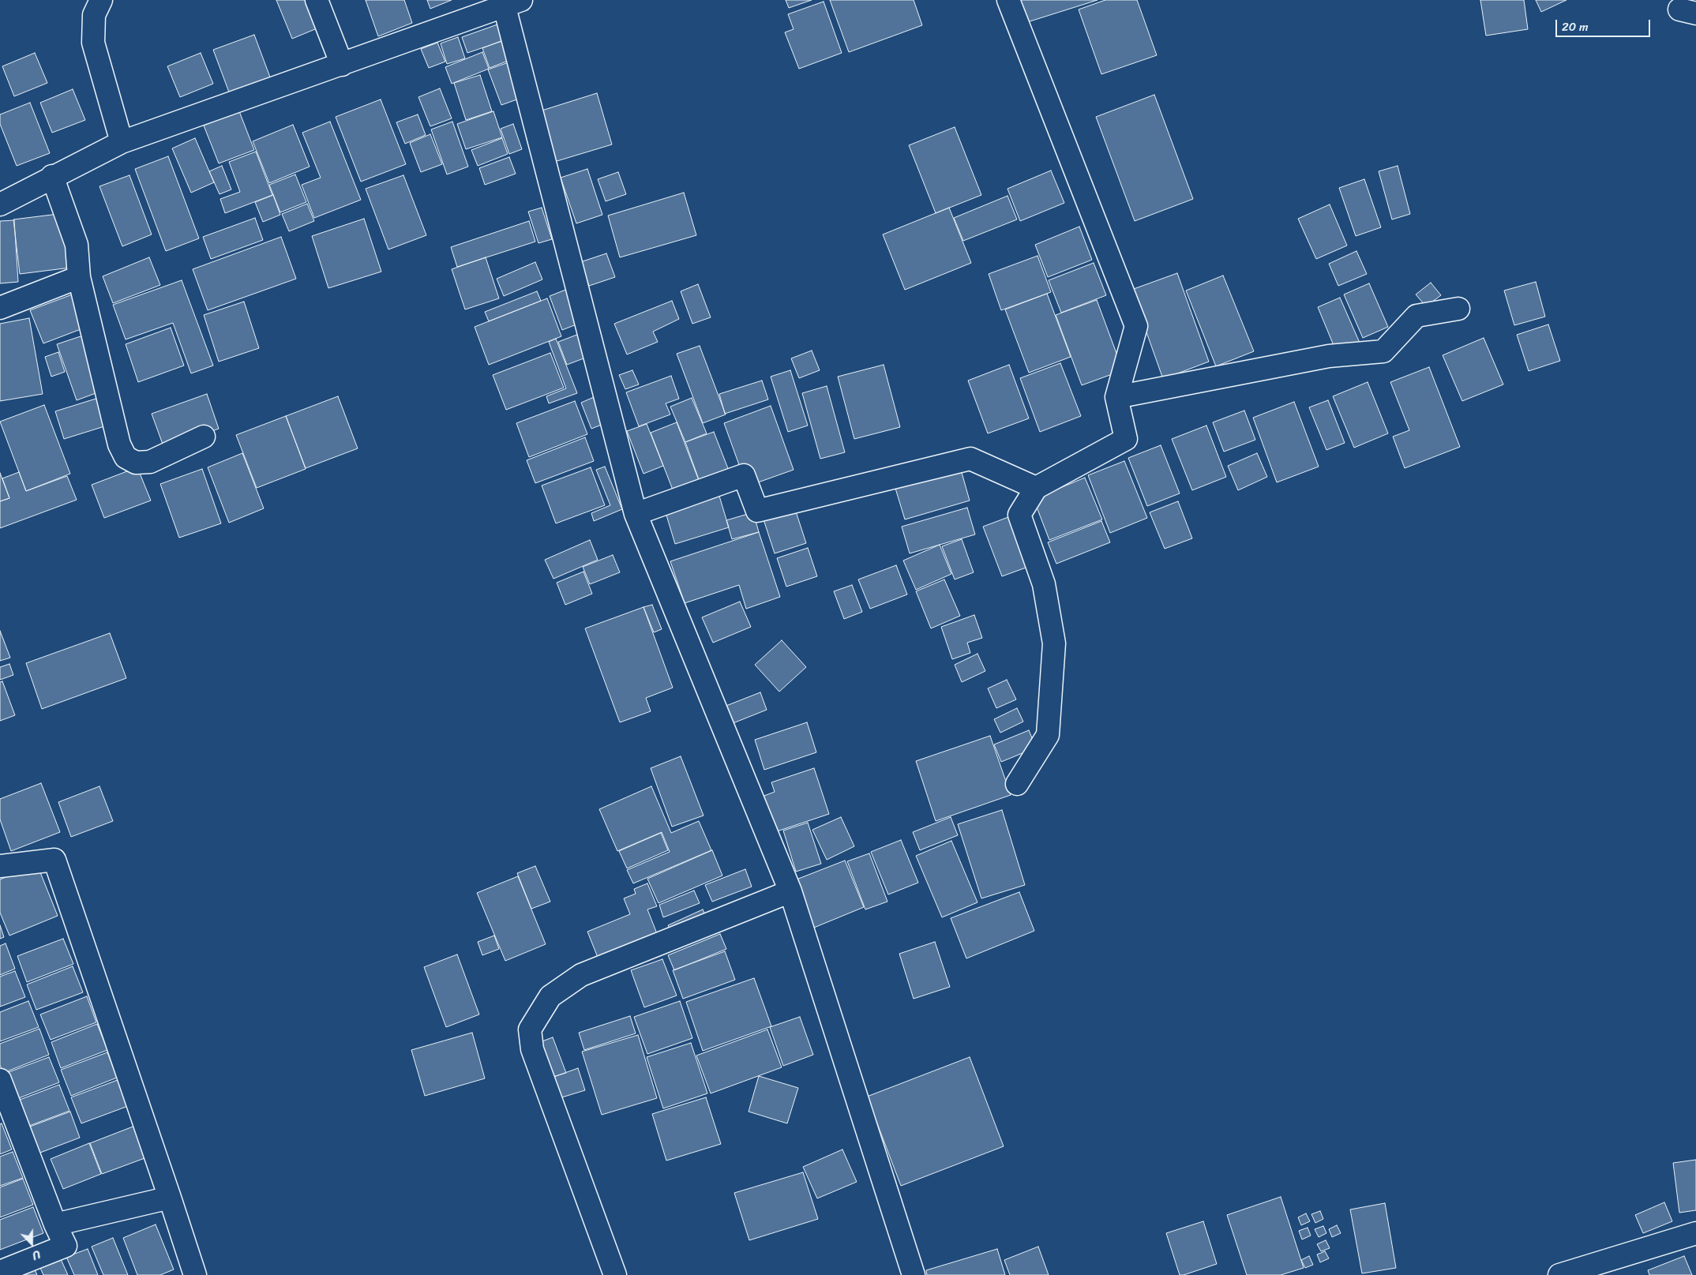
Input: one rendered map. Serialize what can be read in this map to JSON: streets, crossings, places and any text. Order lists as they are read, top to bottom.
{
  "scale_bar": "20 m",
  "north": "bottom"
}
